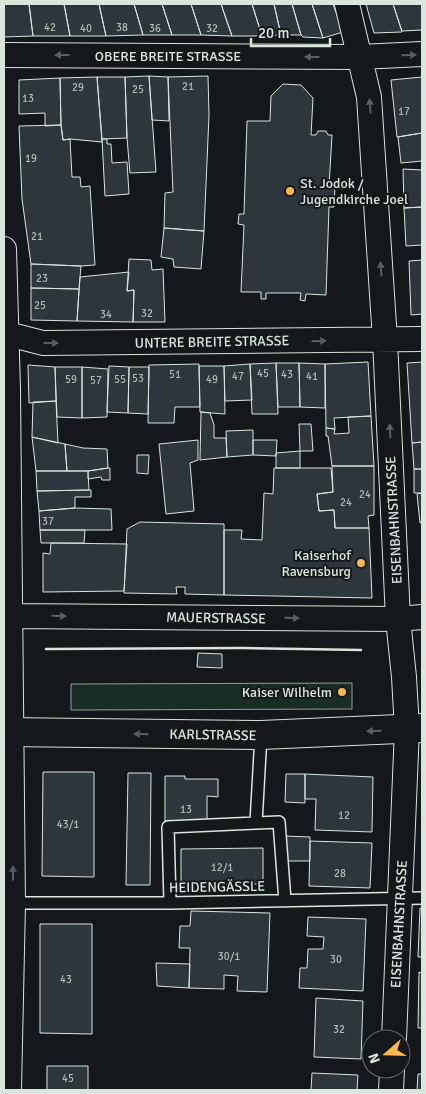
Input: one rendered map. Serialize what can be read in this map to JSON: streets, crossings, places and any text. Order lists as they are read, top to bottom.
{
  "streets": {
    "main road": ["KARLSTRASSE"],
    "street": [
      "OBERE BREITE STRASSE",
      "UNTERE BREITE STRASSE",
      "EISENBAHNSTRASSE",
      "MAUERSTRASSE"
    ],
    "lane": ["HEIDENGÄSSLE"]
  },
  "crossings": [
    ["OBERE BREITE STRASSE", "EISENBAHNSTRASSE"],
    ["UNTERE BREITE STRASSE", "EISENBAHNSTRASSE"],
    ["EISENBAHNSTRASSE", "MAUERSTRASSE"],
    ["EISENBAHNSTRASSE", "KARLSTRASSE"],
    ["EISENBAHNSTRASSE", "HEIDENGÄSSLE"]
  ],
  "one_way": [
    "UNTERE BREITE STRASSE",
    "EISENBAHNSTRASSE",
    "MAUERSTRASSE",
    "KARLSTRASSE"
  ],
  "places": ["St. Jodok / Jugendkirche Joel", "Kaiserhof Ravensburg", "Kaiser Wilhelm"],
  "house_numbers": [
    "42",
    "38",
    "40",
    "36",
    "32",
    "21",
    "29",
    "25",
    "13",
    "17",
    "19",
    "21",
    "23",
    "25",
    "32",
    "34",
    "45",
    "51",
    "43",
    "47",
    "41",
    "53",
    "59",
    "55",
    "49",
    "57",
    "24",
    "24",
    "37",
    "13",
    "12",
    "43/1",
    "12/1",
    "28",
    "30/1",
    "30",
    "43",
    "32",
    "45"
  ],
  "scale_bar": "20 m",
  "north": "left"
}
